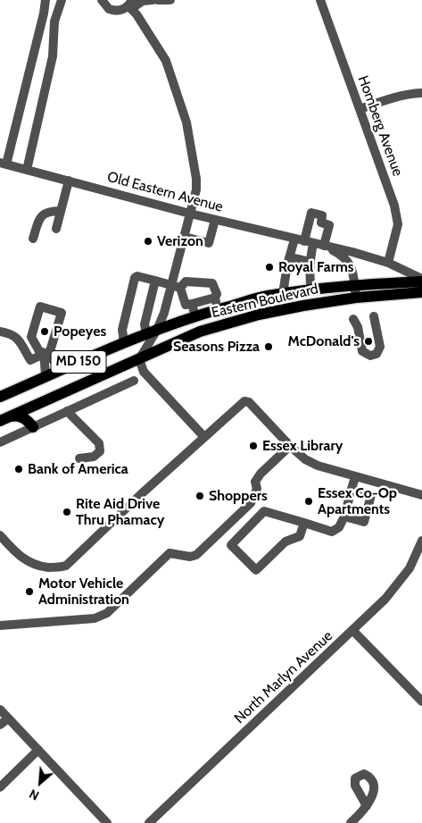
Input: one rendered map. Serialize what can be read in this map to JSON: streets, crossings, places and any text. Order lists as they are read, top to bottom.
{
  "streets": {
    "main road": ["Eastern Boulevard", "MD 150"],
    "street": ["Homberg Avenue", "Old Eastern Avenue", "North Marlyn Avenue"]
  },
  "crossings": [
    ["Homberg Avenue", "Old Eastern Avenue"],
    ["Old Eastern Avenue", "Eastern Boulevard"]
  ],
  "places": [
    "Verizon",
    "Royal Farms",
    "Popeyes",
    "McDonald's",
    "Seasons Pizza",
    "Essex Library",
    "Bank of America",
    "Shoppers",
    "Essex Co-Op Apartments",
    "Rite Aid Drive Thru Phamacy",
    "Motor Vehicle Administration"
  ],
  "north": "bottom left"
}
